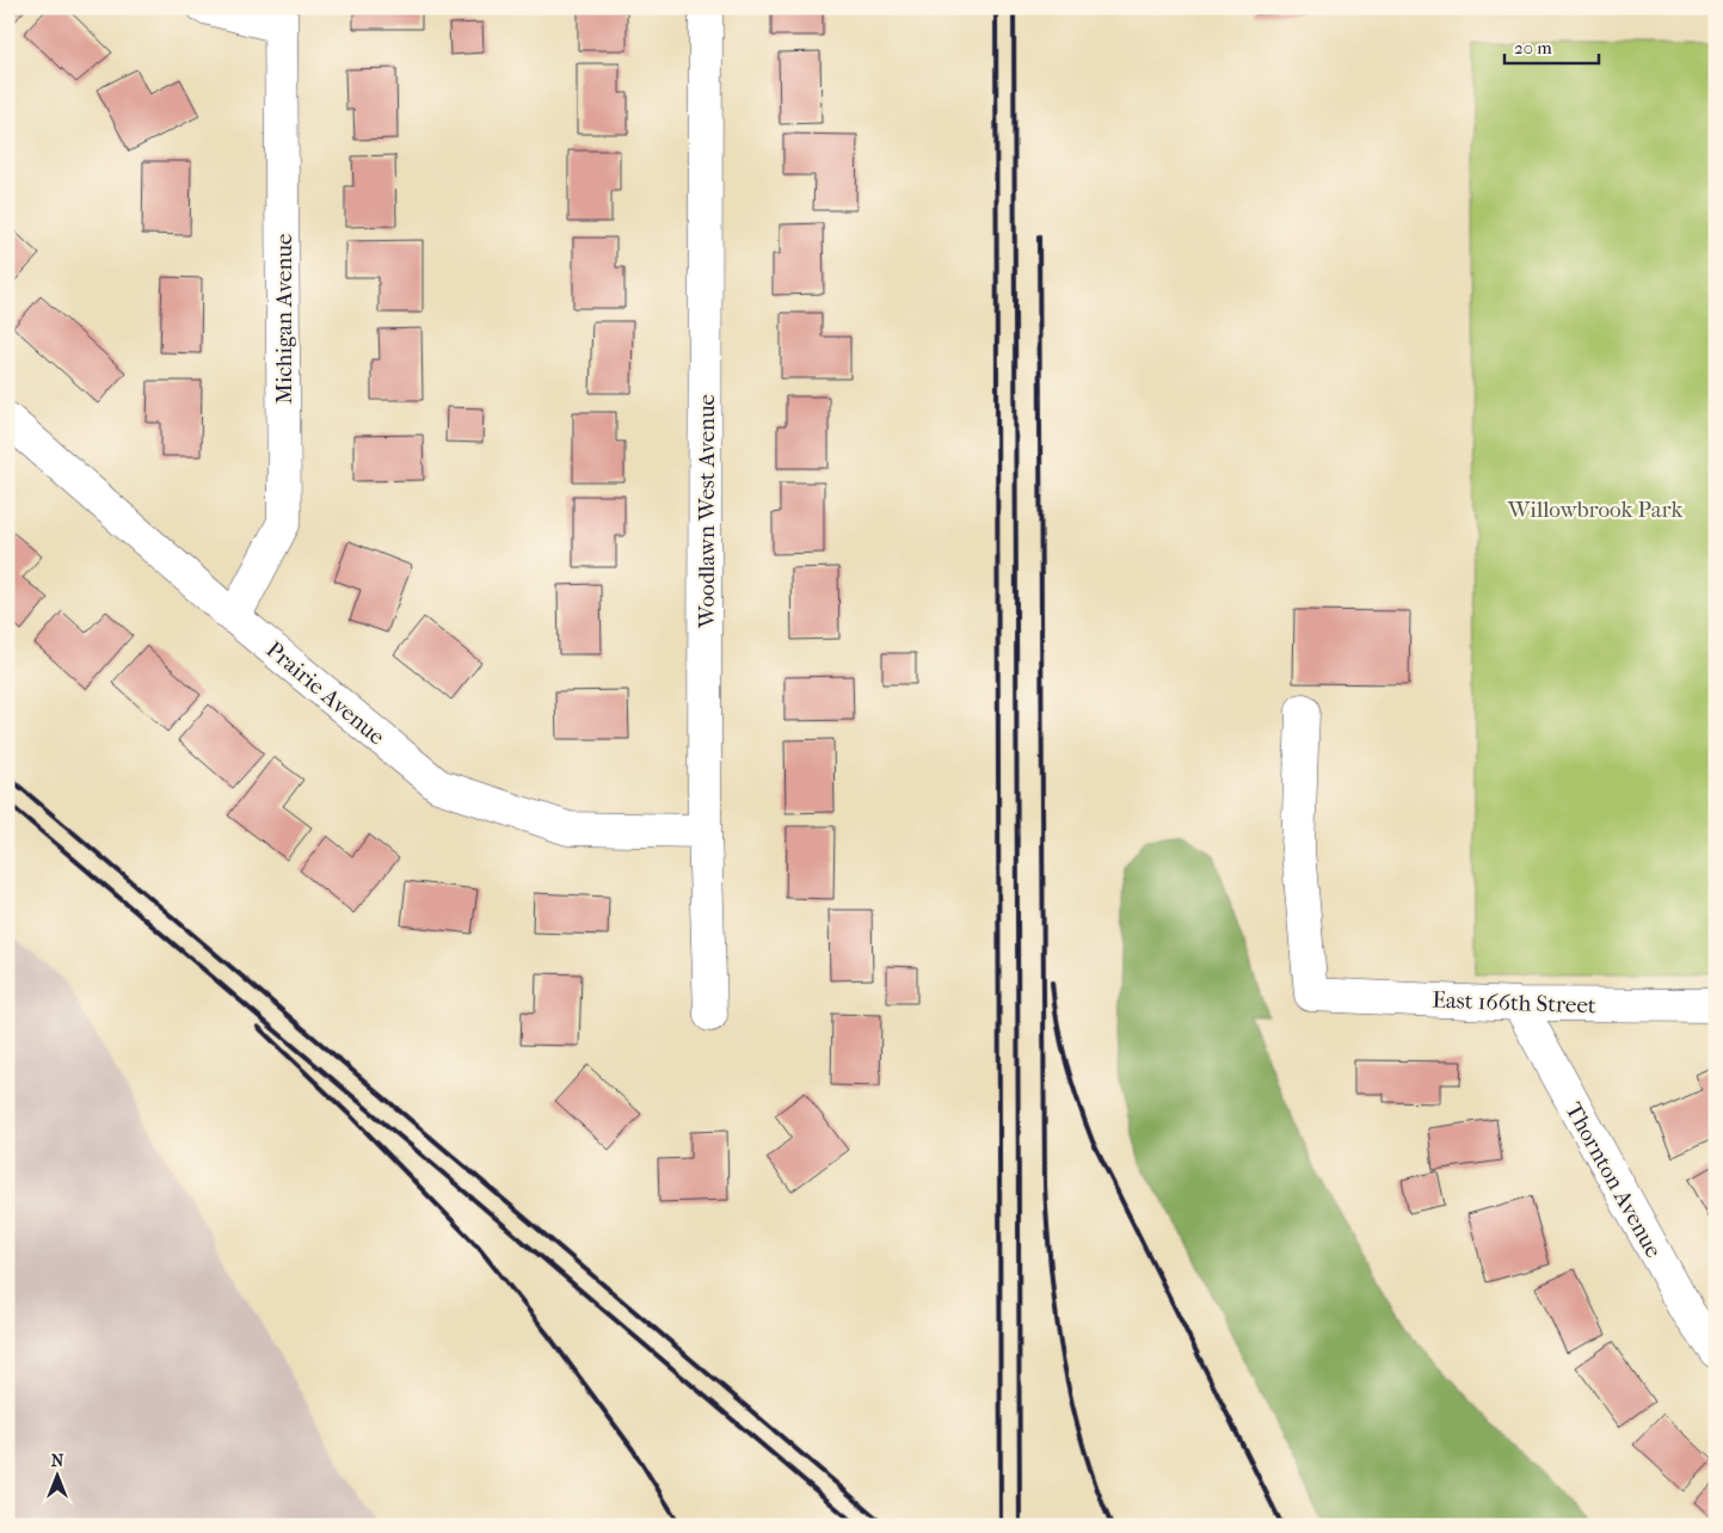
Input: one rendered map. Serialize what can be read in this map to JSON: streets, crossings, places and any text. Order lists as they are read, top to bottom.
{
  "streets": {
    "street": [
      "Michigan Avenue",
      "Woodlawn West Avenue",
      "Prairie Avenue",
      "East 166th Street",
      "Thornton Avenue"
    ]
  },
  "crossings": [
    ["Michigan Avenue", "Prairie Avenue"],
    ["Woodlawn West Avenue", "Prairie Avenue"],
    ["East 166th Street", "Thornton Avenue"]
  ],
  "parks": ["Willowbrook Park"],
  "scale_bar": "20 m",
  "north": "top"
}
